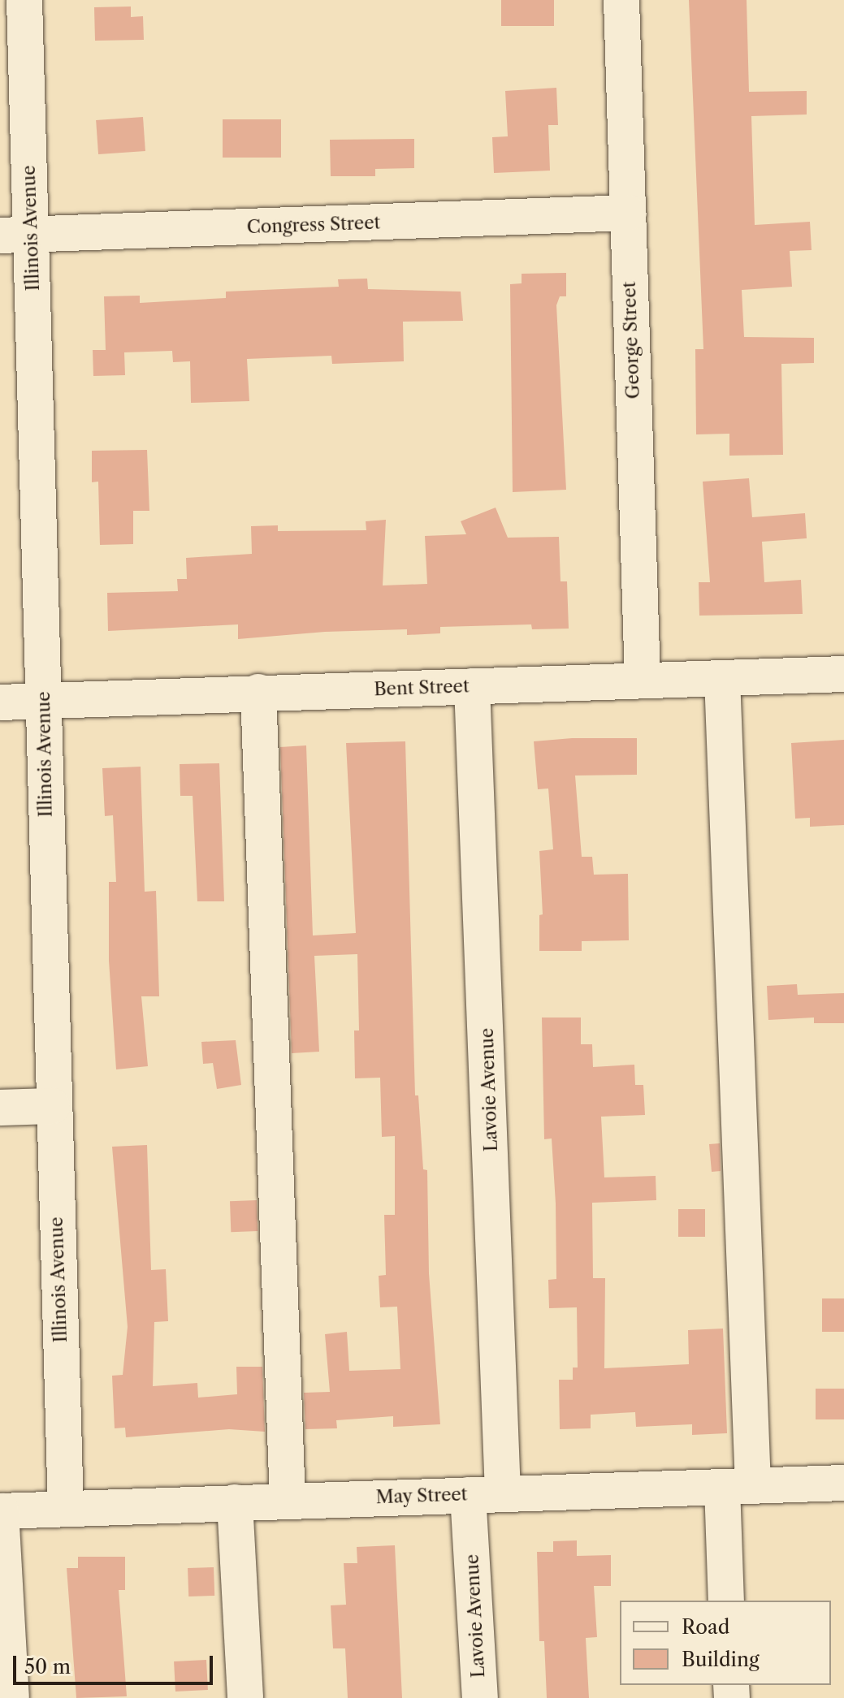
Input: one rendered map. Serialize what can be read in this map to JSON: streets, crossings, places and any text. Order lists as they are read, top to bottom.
{
  "streets": {
    "street": [
      "Congress Street",
      "Illinois Avenue",
      "George Street",
      "Bent Street",
      "Lavoie Avenue",
      "May Street"
    ]
  },
  "crossings": [
    ["Congress Street", "Illinois Avenue"],
    ["Congress Street", "George Street"],
    ["Illinois Avenue", "Bent Street"],
    ["Illinois Avenue", "May Street"],
    ["George Street", "Bent Street"],
    ["Bent Street", "Lavoie Avenue"],
    ["Lavoie Avenue", "May Street"]
  ],
  "legend": ["Road", "Building"],
  "scale_bar": "50 m"
}
